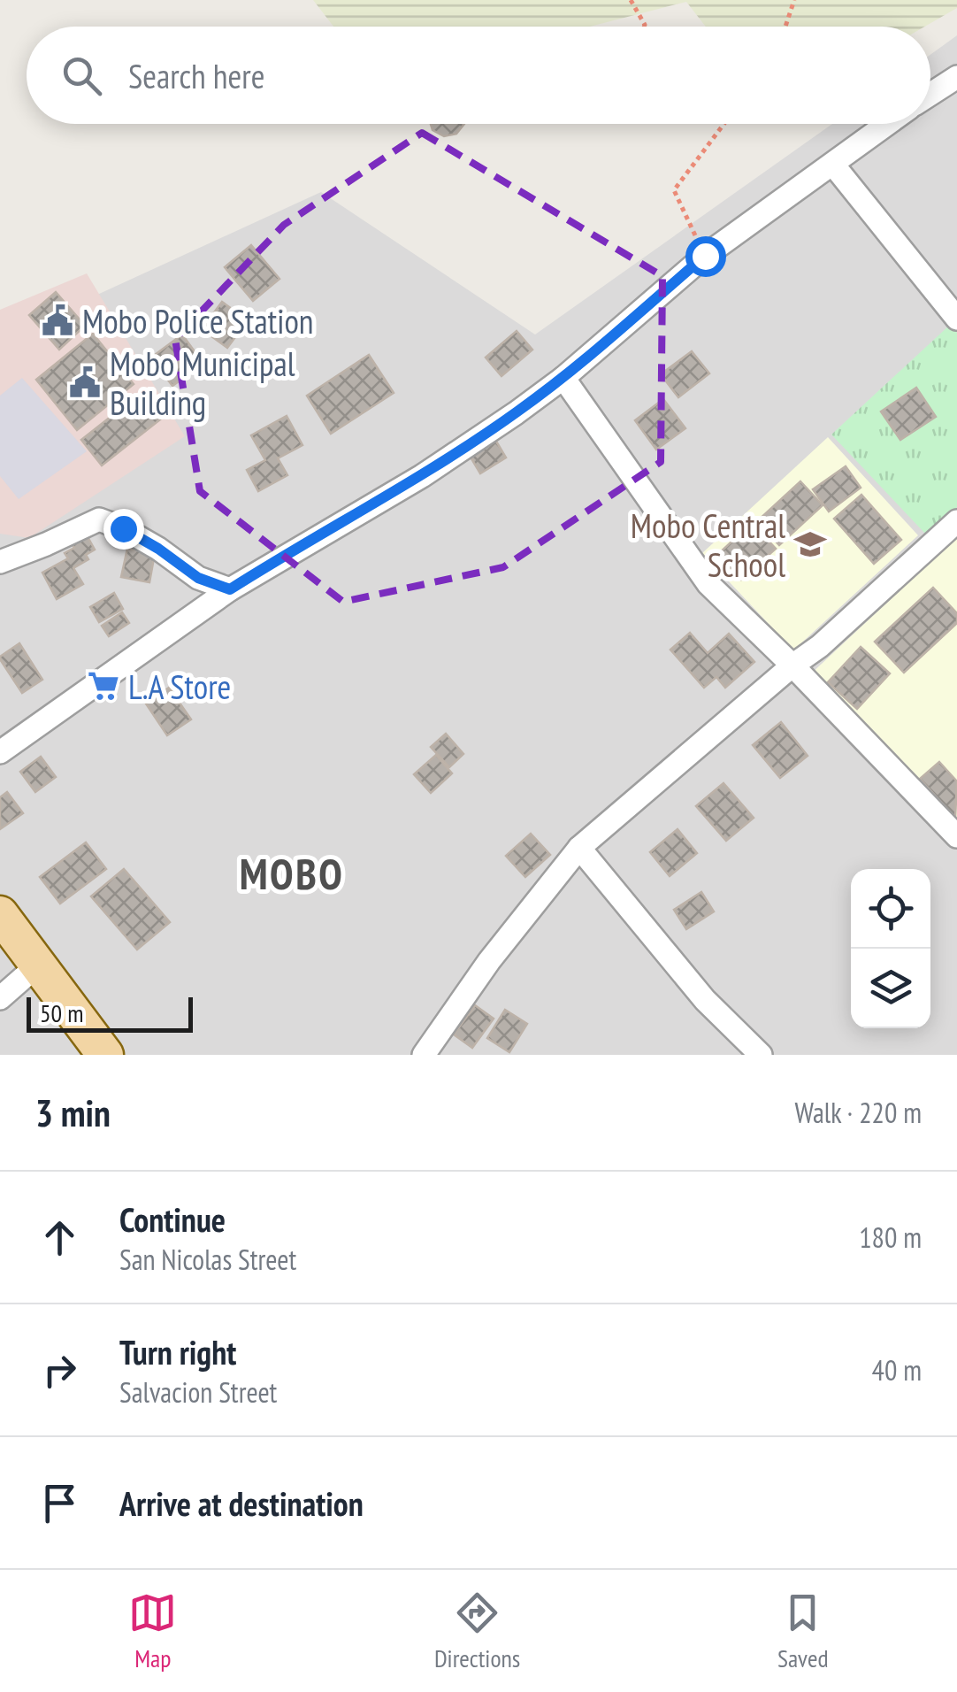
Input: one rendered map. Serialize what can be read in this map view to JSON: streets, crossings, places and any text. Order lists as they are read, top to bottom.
{
  "districts": ["MOBO"],
  "places": {
    "public building": ["Mobo Police Station", "Mobo Municipal Building"],
    "school or university": ["Mobo Central School"],
    "supermarket": ["L.A Store"]
  },
  "scale_bar": "50 m",
  "page": {
    "search": "Search here",
    "scale": "50 m",
    "heading": ["3 min", "Walk · 220 m"],
    "list": [
      ["Continue", "San Nicolas Street", "180 m"],
      ["Turn right", "Salvacion Street", "40 m"],
      "Arrive at destination"
    ],
    "nav": ["Map", "Directions", "Saved"]
  }
}
